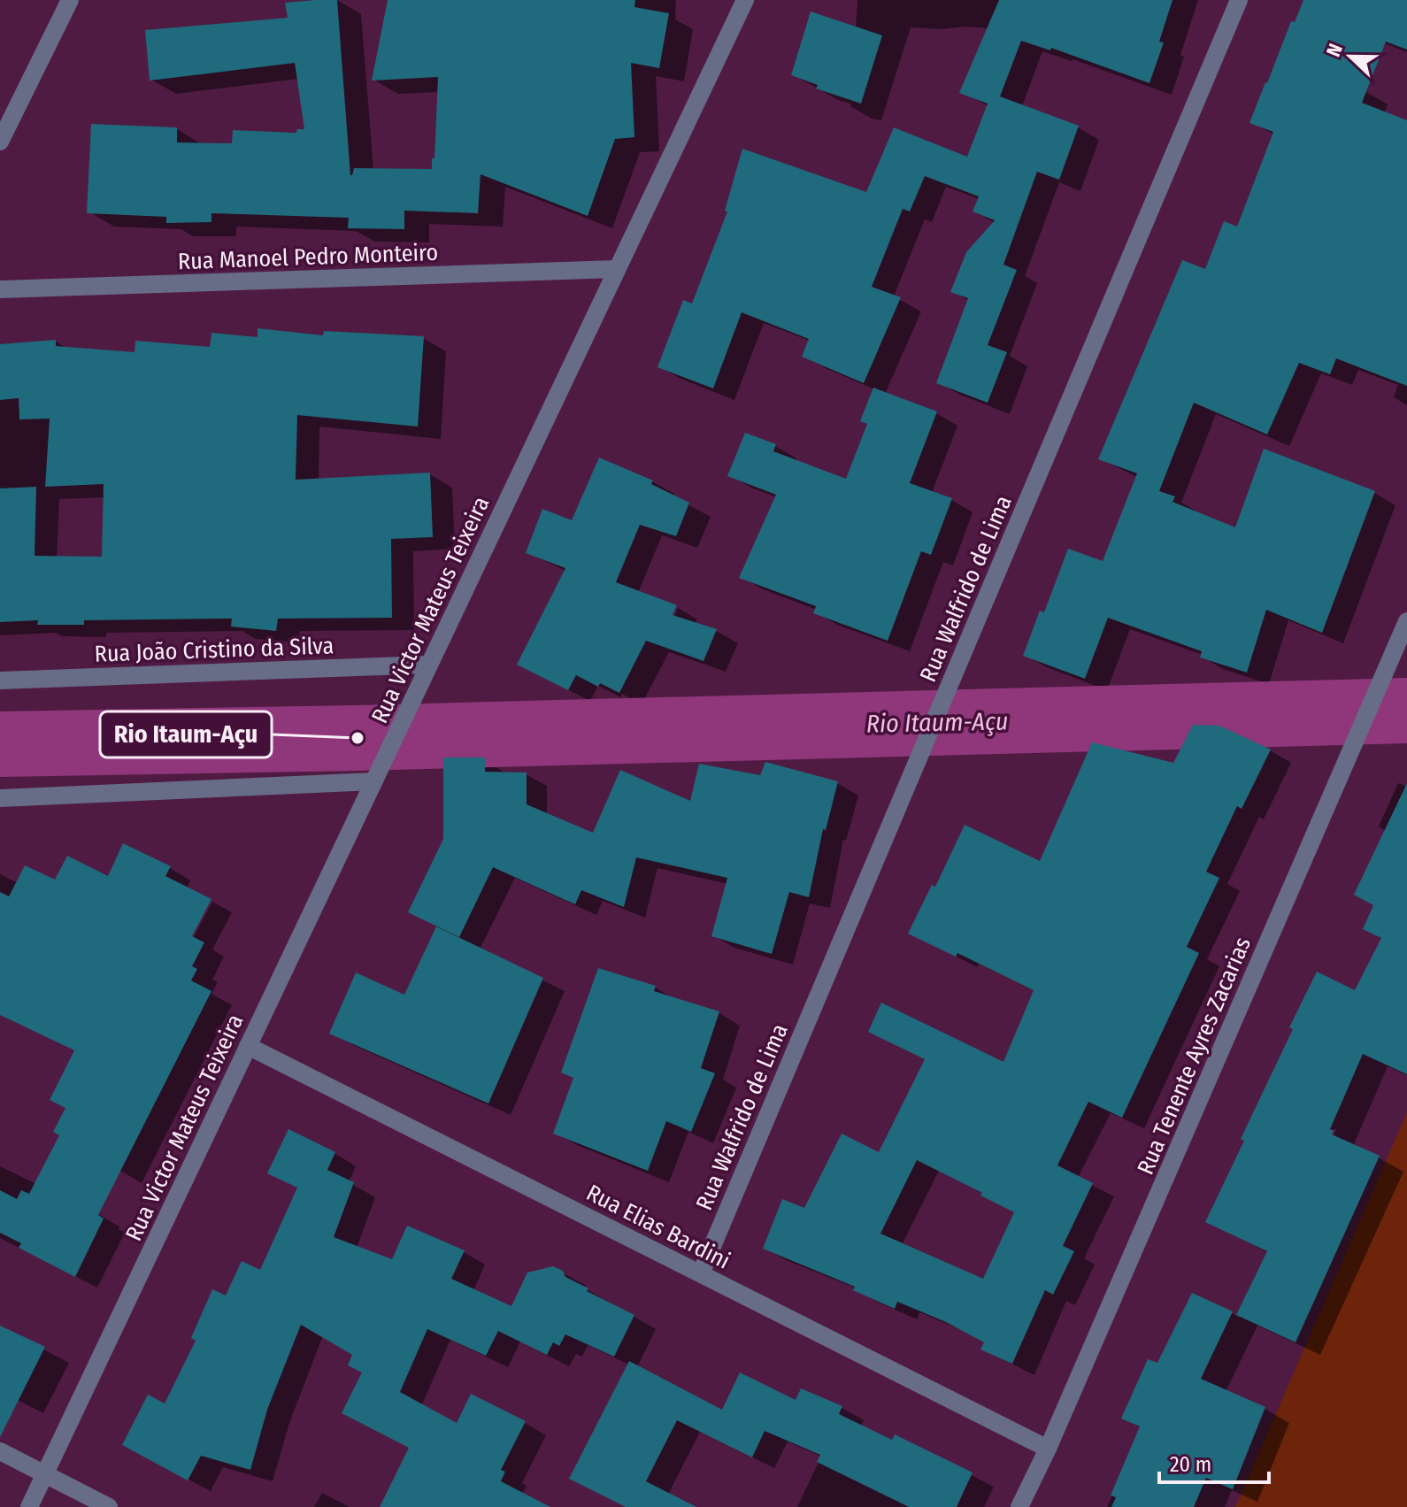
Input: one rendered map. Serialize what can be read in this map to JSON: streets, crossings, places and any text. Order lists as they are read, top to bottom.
{
  "streets": {
    "street": [
      "Rua Manoel Pedro Monteiro",
      "Rua Walfrido de Lima",
      "Rua Victor Mateus Teixeira",
      "Rua João Cristino da Silva",
      "Rua Tenente Ayres Zacarias",
      "Rua Elias Bardini"
    ]
  },
  "crossings": [
    ["Rua Manoel Pedro Monteiro", "Rua Victor Mateus Teixeira"],
    ["Rua Walfrido de Lima", "Rua Elias Bardini"],
    ["Rua Victor Mateus Teixeira", "Rua João Cristino da Silva"],
    ["Rua Victor Mateus Teixeira", "Rua Elias Bardini"],
    ["Rua Tenente Ayres Zacarias", "Rua Elias Bardini"]
  ],
  "water": ["Rio Itaum-Açu"],
  "places": ["Rio Itaum-Açu"],
  "scale_bar": "20 m",
  "north": "left"
}
